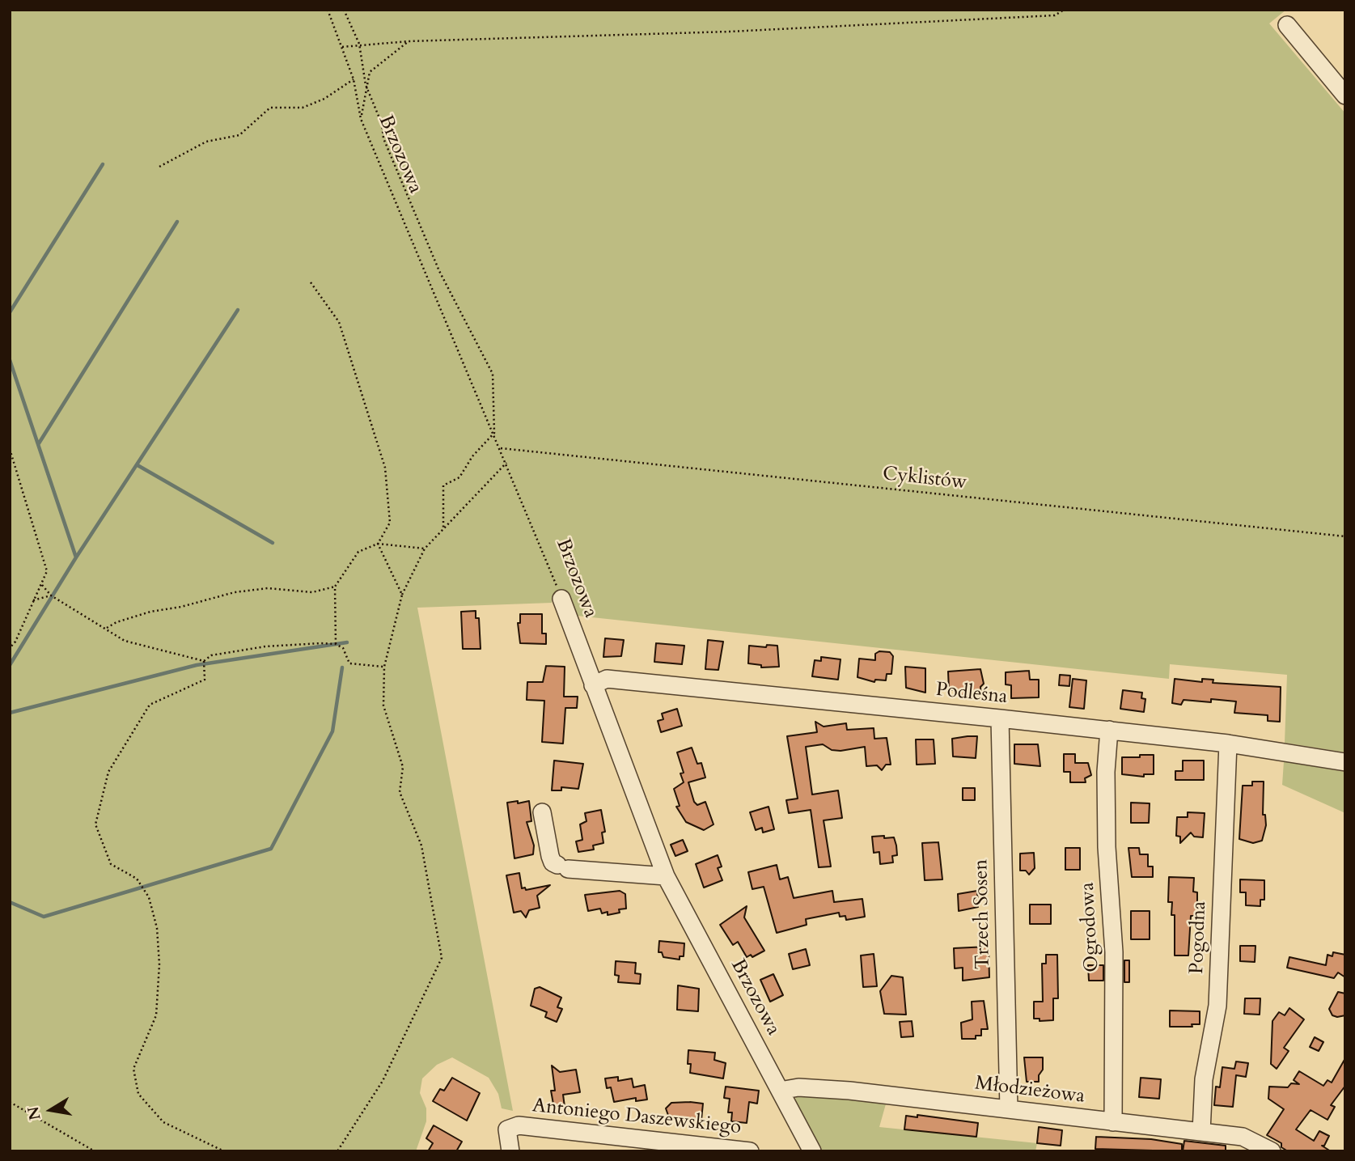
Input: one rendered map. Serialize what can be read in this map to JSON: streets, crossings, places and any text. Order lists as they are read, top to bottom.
{
  "streets": {
    "street": [
      "Brzozowa",
      "Podleśna",
      "Trzech Sosen",
      "Ogrodowa",
      "Pogodna",
      "Młodzieżowa",
      "Antoniego Daszewskiego"
    ],
    "path": ["Cyklistów"]
  },
  "crossings": [
    ["Brzozowa", "Cyklistów"],
    ["Brzozowa", "Podleśna"],
    ["Brzozowa", "Młodzieżowa"],
    ["Podleśna", "Trzech Sosen"],
    ["Podleśna", "Ogrodowa"],
    ["Podleśna", "Pogodna"],
    ["Trzech Sosen", "Młodzieżowa"],
    ["Ogrodowa", "Młodzieżowa"],
    ["Pogodna", "Młodzieżowa"]
  ],
  "north": "left"
}
